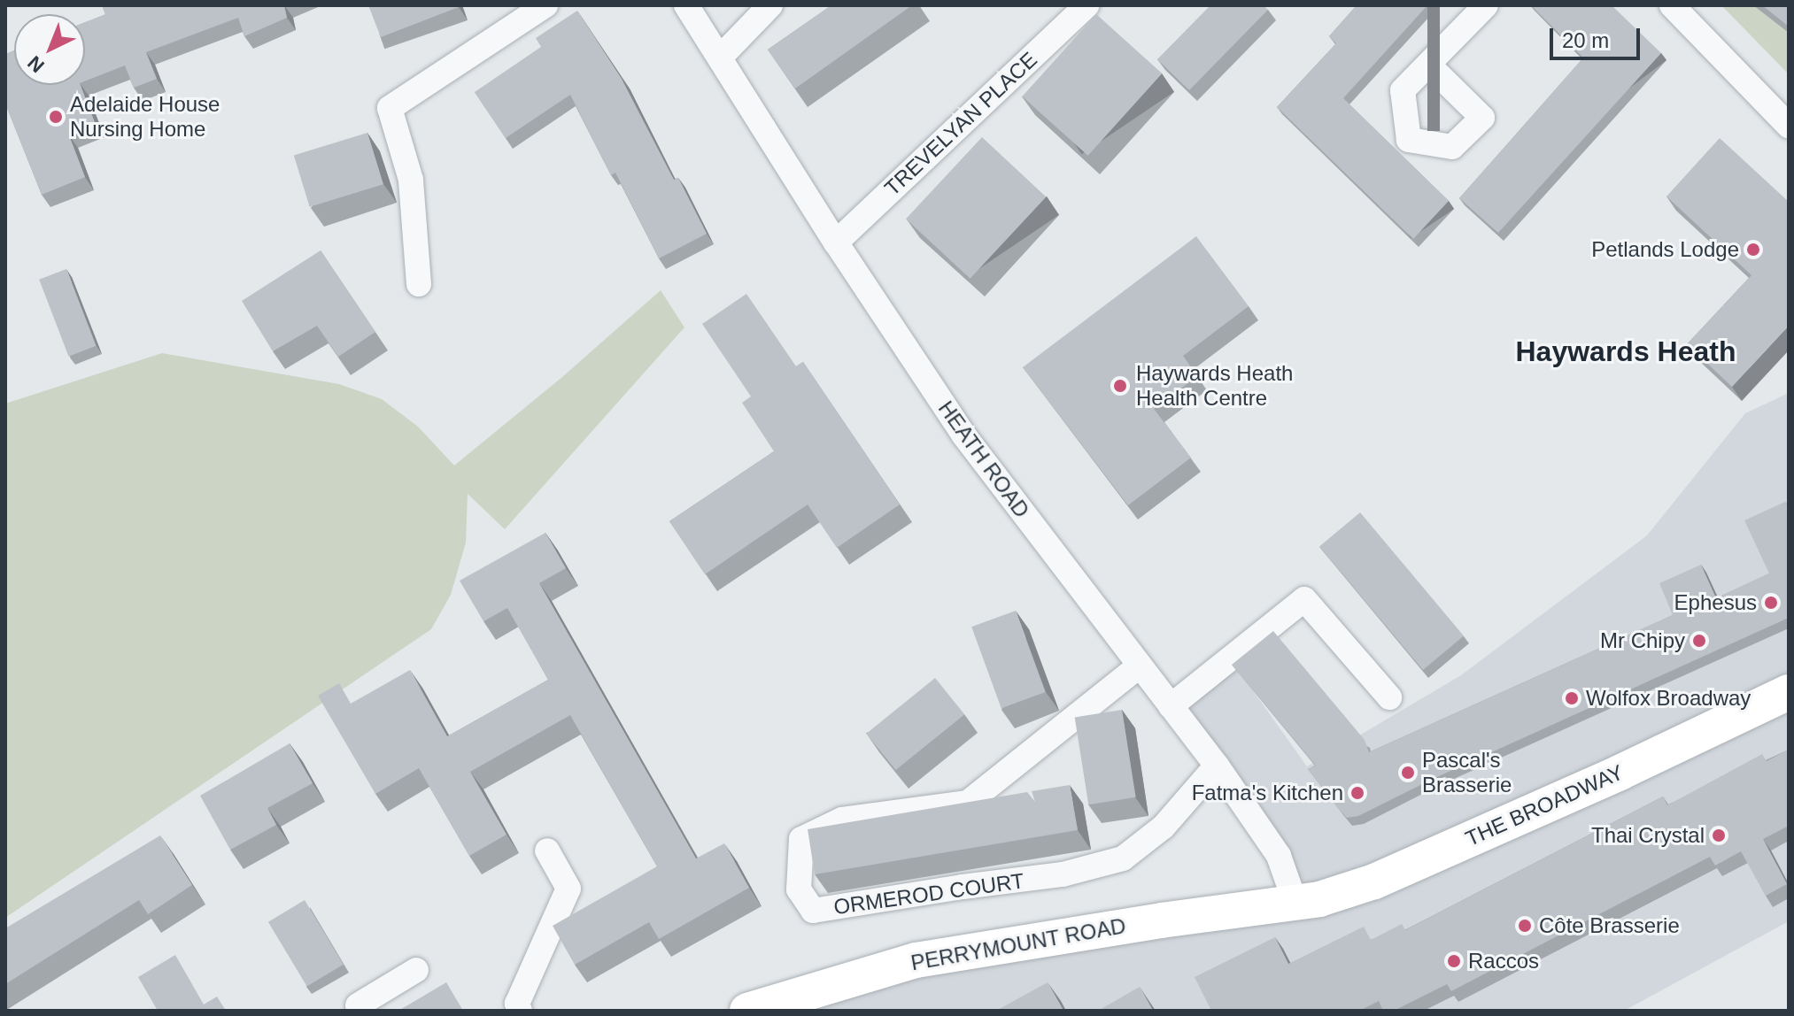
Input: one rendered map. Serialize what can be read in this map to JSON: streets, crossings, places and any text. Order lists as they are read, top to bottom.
{
  "streets": {
    "main road": ["THE BROADWAY", "PERRYMOUNT ROAD"],
    "street": ["TREVELYAN PLACE", "HEATH ROAD", "ORMEROD COURT"]
  },
  "crossings": [
    ["TREVELYAN PLACE", "HEATH ROAD"],
    ["HEATH ROAD", "THE BROADWAY"],
    ["HEATH ROAD", "ORMEROD COURT"],
    ["HEATH ROAD", "PERRYMOUNT ROAD"],
    ["THE BROADWAY", "PERRYMOUNT ROAD"]
  ],
  "districts": ["Haywards Heath"],
  "places": [
    "Adelaide House Nursing Home",
    "Petlands Lodge",
    "Haywards Heath Health Centre",
    "Ephesus",
    "Mr Chipy",
    "Wolfox Broadway",
    "Pascal's Brasserie",
    "Fatma's Kitchen",
    "Thai Crystal",
    "Côte Brasserie",
    "Raccos"
  ],
  "scale_bar": "20 m",
  "north": "bottom left"
}
